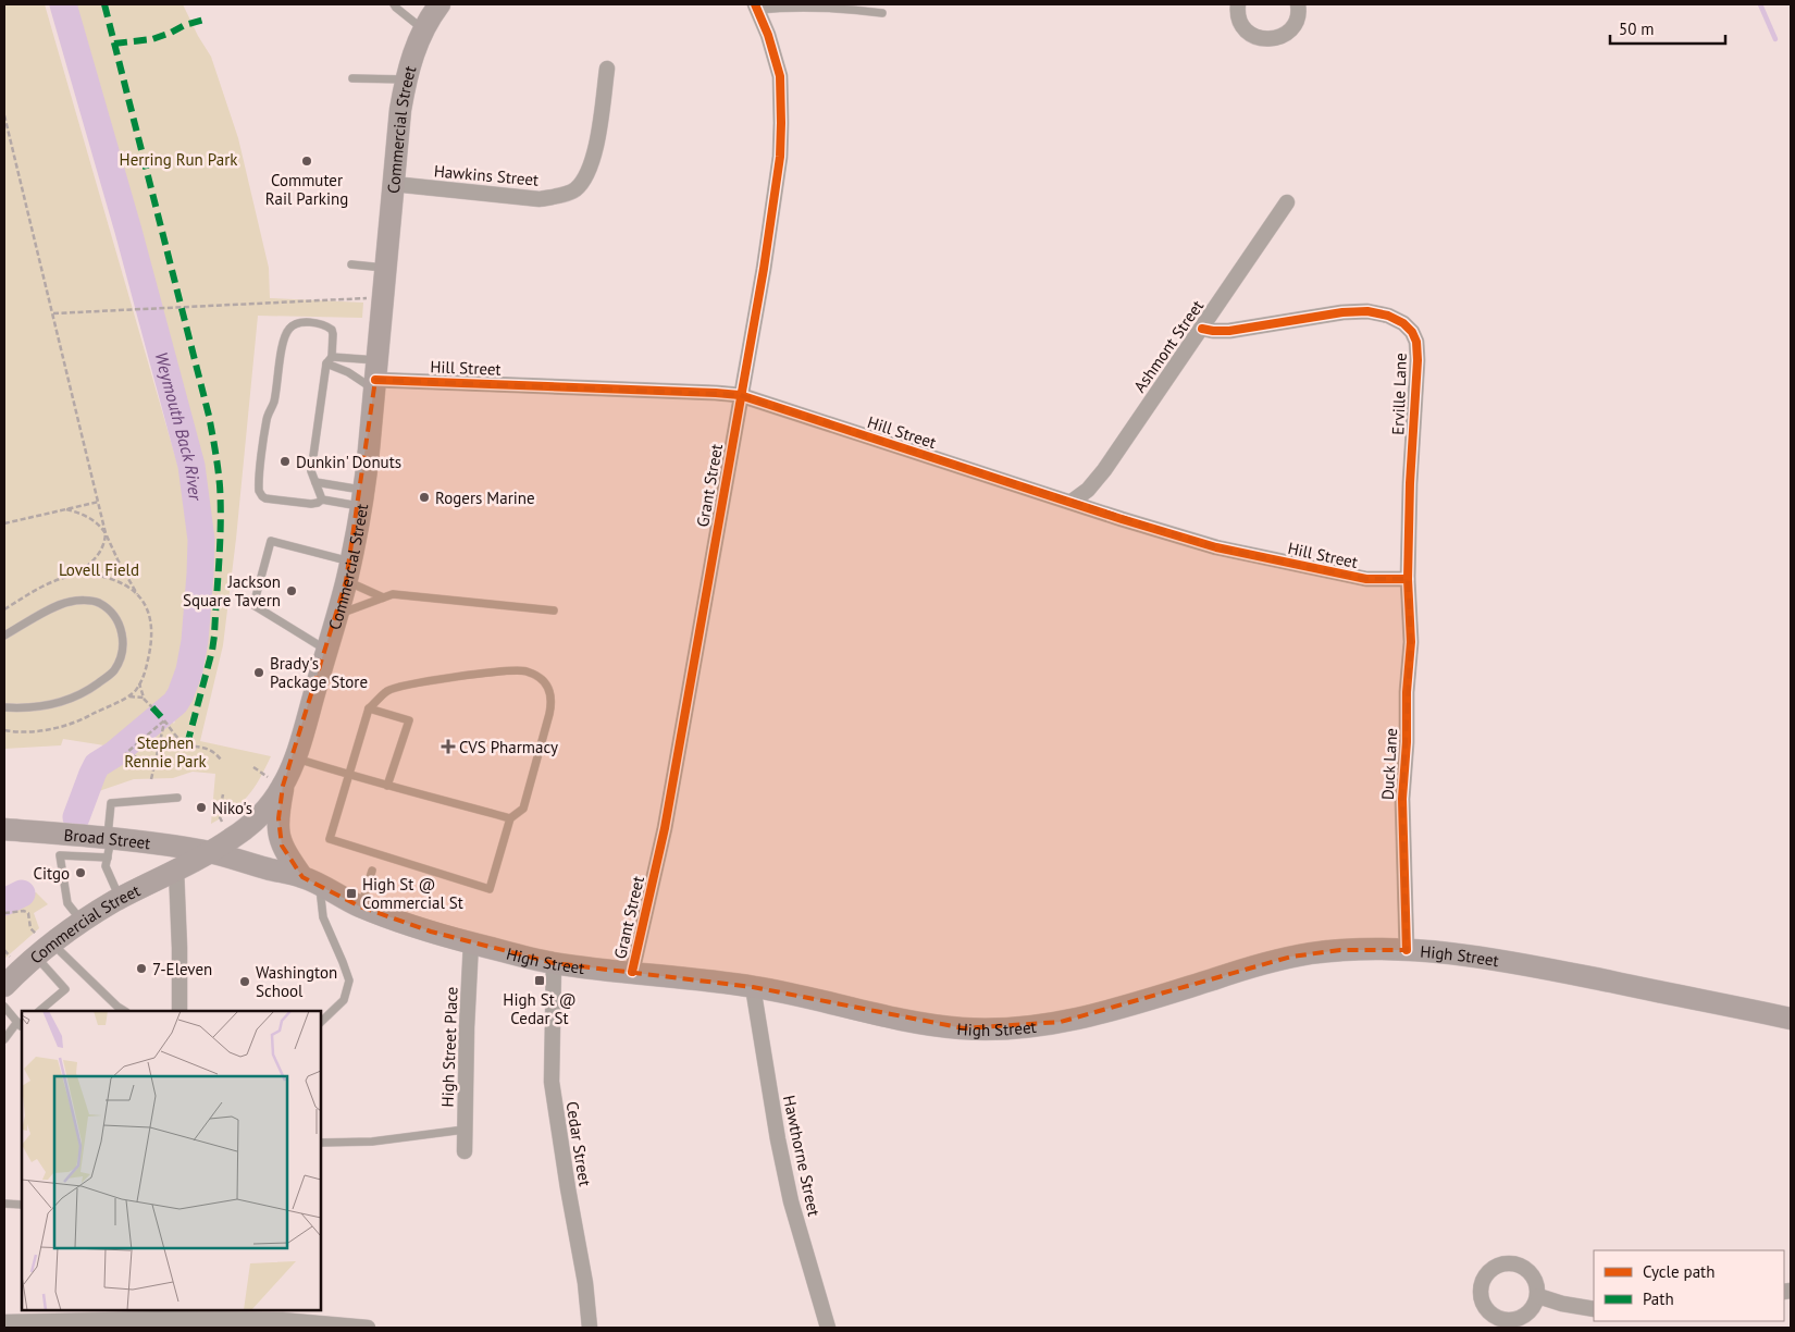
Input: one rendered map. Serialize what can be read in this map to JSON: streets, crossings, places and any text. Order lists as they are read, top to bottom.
{
  "streets": {
    "main road": ["Commercial Street", "Broad Street", "High Street"],
    "street": [
      "Hawkins Street",
      "Ashmont Street",
      "Hill Street",
      "Erville Lane",
      "Grant Street",
      "Duck Lane",
      "High Street Place",
      "Cedar Street",
      "Hawthorne Street"
    ]
  },
  "crossings": [
    ["Commercial Street", "Hawkins Street"],
    ["Commercial Street", "Hill Street"],
    ["Commercial Street", "Broad Street"],
    ["Commercial Street", "High Street"],
    ["Ashmont Street", "Hill Street"],
    ["Ashmont Street", "Erville Lane"],
    ["Hill Street", "Erville Lane"],
    ["Hill Street", "Grant Street"],
    ["Hill Street", "Duck Lane"],
    ["Erville Lane", "Duck Lane"],
    ["Grant Street", "High Street"],
    ["Duck Lane", "High Street"],
    ["Broad Street", "High Street"],
    ["High Street", "High Street Place"],
    ["High Street", "Cedar Street"],
    ["High Street", "Hawthorne Street"]
  ],
  "water": ["Weymouth Back River"],
  "parks": ["Herring Run Park", "Lovell Field", "Stephen Rennie Park"],
  "places": {
    "other": [
      "Commuter Rail Parking",
      "Dunkin' Donuts",
      "Rogers Marine",
      "Jackson Square Tavern",
      "Brady's Package Store",
      "Niko's",
      "Citgo",
      "7-Eleven",
      "Washington School"
    ],
    "health": ["CVS Pharmacy"],
    "transit": ["High St @ Commercial St", "High St @ Cedar St"]
  },
  "legend": ["Cycle path", "Path"],
  "scale_bar": "50 m"
}
